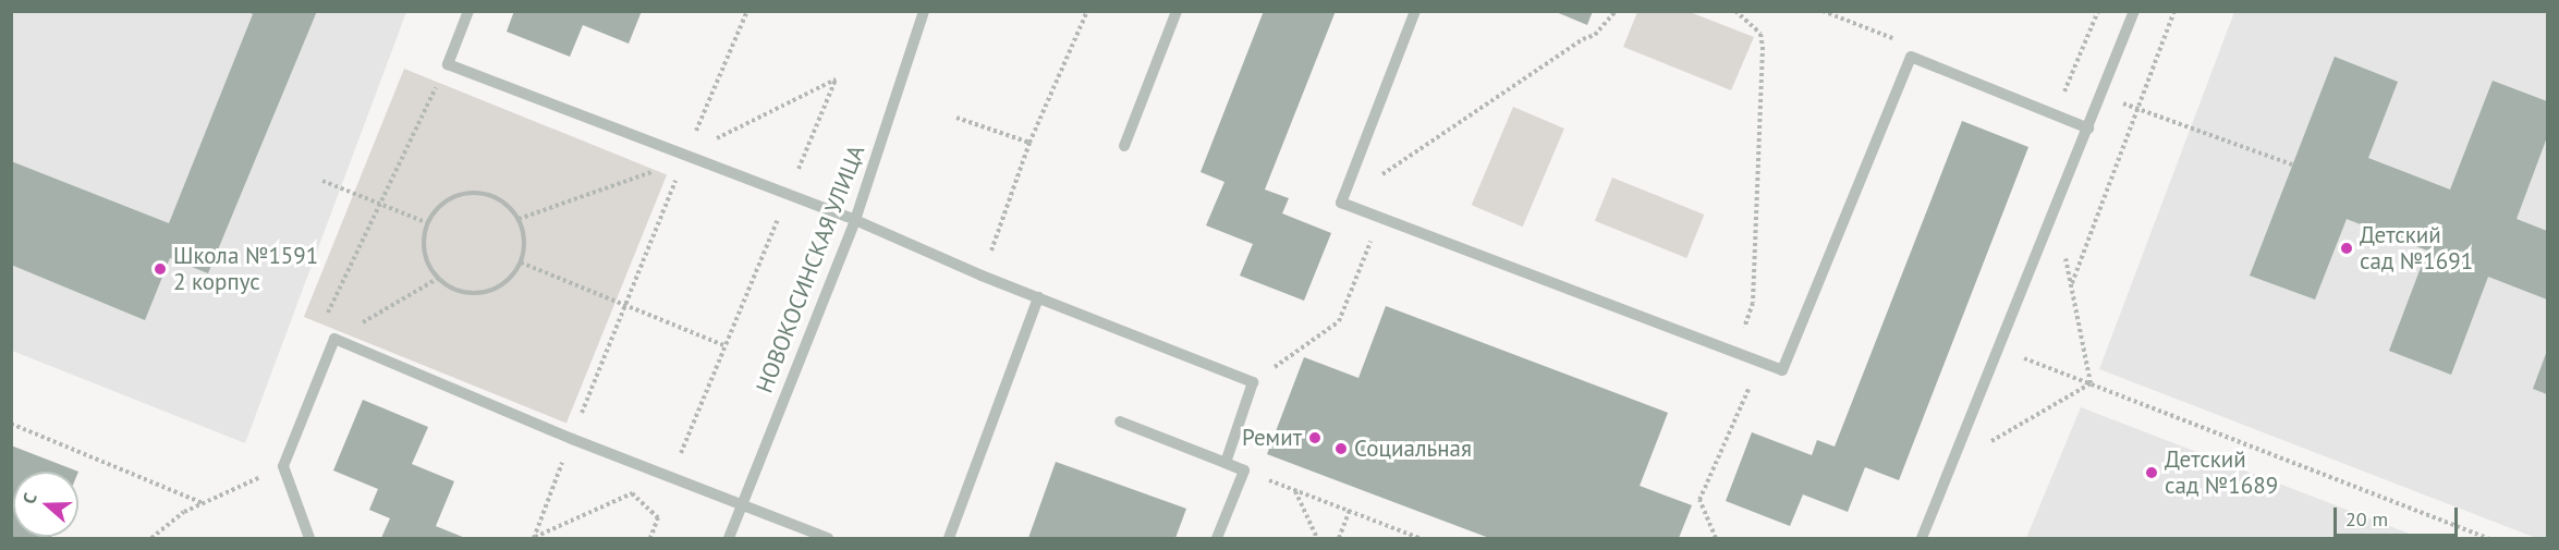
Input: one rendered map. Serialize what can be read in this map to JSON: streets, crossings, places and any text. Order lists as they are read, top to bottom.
{
  "streets": {
    "street": ["НОВОКОСИНСКАЯ УЛИЦА"]
  },
  "places": [
    "Детский сад №1691",
    "Школа №1591 2 корпус",
    "Ремит",
    "Социальная",
    "Детский сад №1689"
  ],
  "scale_bar": "20 m",
  "north": "left"
}
